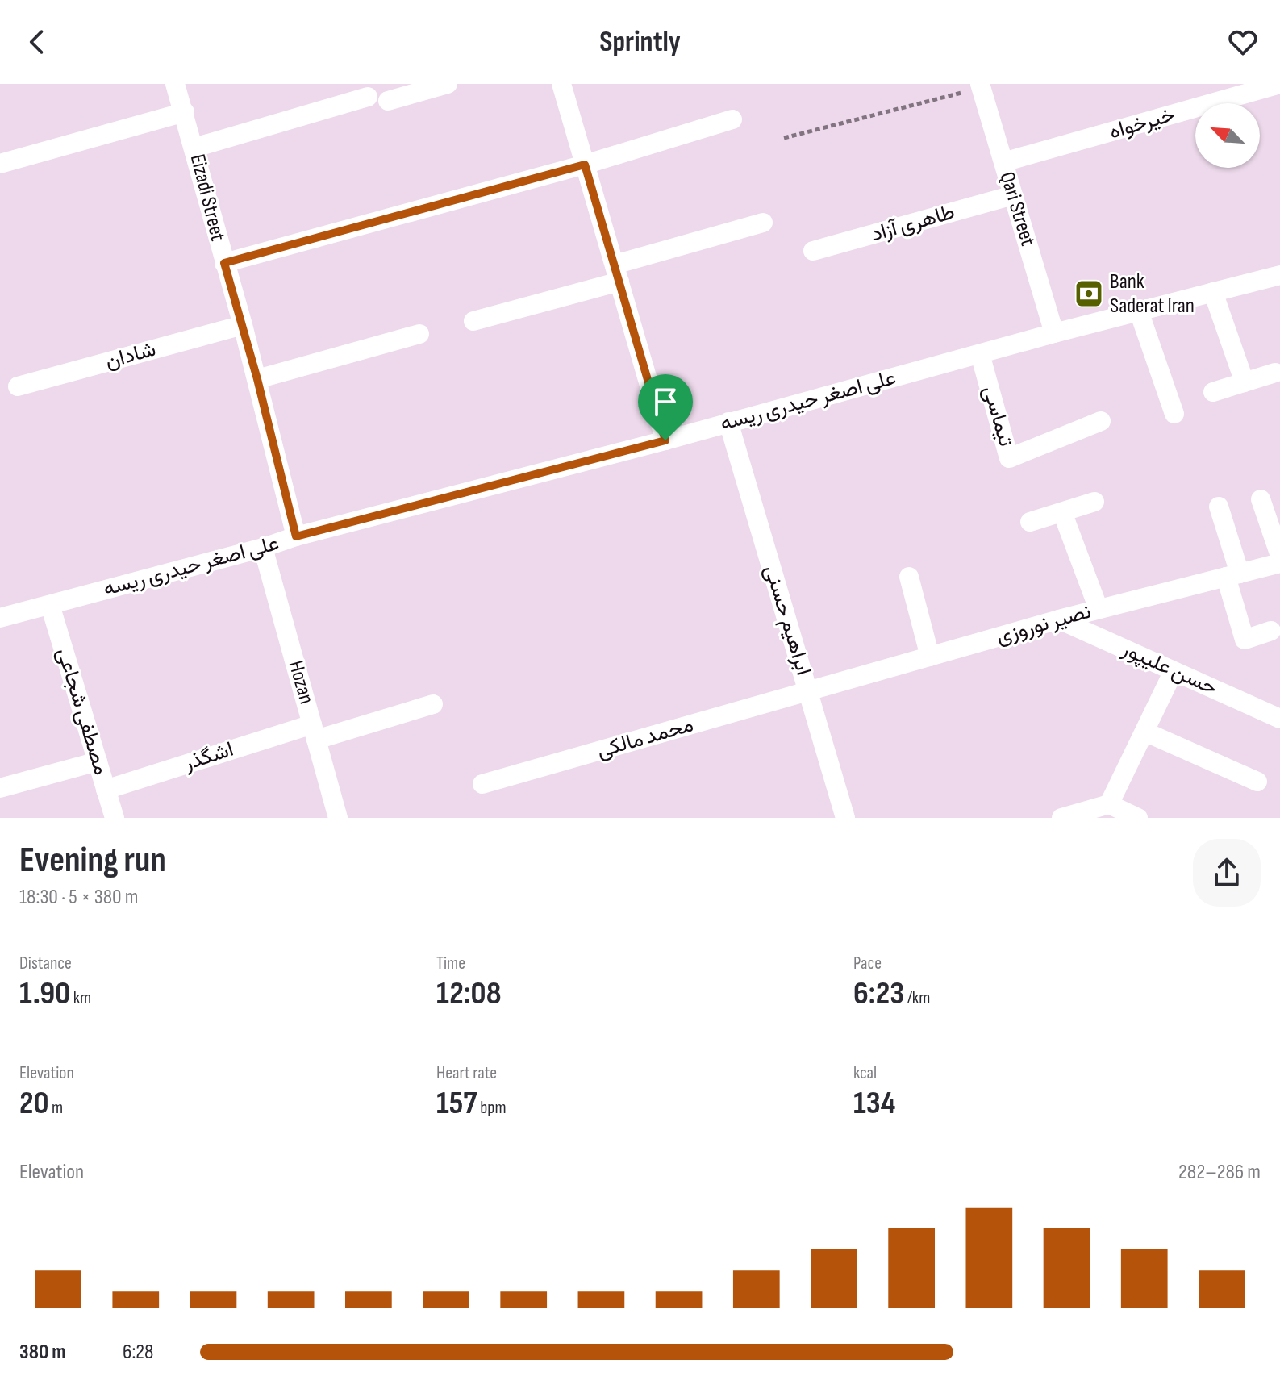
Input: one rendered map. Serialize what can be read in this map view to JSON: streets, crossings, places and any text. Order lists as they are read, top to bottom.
{
  "streets": {
    "street": [
      "خیرخواه",
      "Eizadi Street",
      "Qari Street",
      "طاهری آزاد",
      "شادان",
      "علی اصغر حیدری ریسه",
      "تیماسی",
      "ابراهیم حسنی",
      "نصیر نوروزی",
      "حسن علیپور",
      "Hozan",
      "مصطفی شجاعی",
      "محمد مالکی",
      "اشگذر"
    ]
  },
  "crossings": [
    ["خیرخواه", "Qari Street"],
    ["Eizadi Street", "شادان"],
    ["Eizadi Street", "علی اصغر حیدری ریسه"],
    ["Qari Street", "طاهری آزاد"],
    ["Qari Street", "علی اصغر حیدری ریسه"],
    ["علی اصغر حیدری ریسه", "تیماسی"],
    ["علی اصغر حیدری ریسه", "ابراهیم حسنی"],
    ["علی اصغر حیدری ریسه", "Hozan"],
    ["علی اصغر حیدری ریسه", "مصطفی شجاعی"],
    ["ابراهیم حسنی", "نصیر نوروزی"],
    ["ابراهیم حسنی", "محمد مالکی"],
    ["نصیر نوروزی", "حسن علیپور"],
    ["نصیر نوروزی", "محمد مالکی"],
    ["Hozan", "اشگذر"],
    ["مصطفی شجاعی", "اشگذر"]
  ],
  "places": {
    "bank": ["Bank Saderat Iran"]
  },
  "north": "top left",
  "page": {
    "header": "Sprintly",
    "heading": ["Evening run", "18:30 · 5 × 380 m"],
    "stats": [
      ["Distance", "1.90 km"],
      ["Time", "12:08"],
      ["Pace", "6:23 /km"],
      ["Elevation", "20 m"],
      ["Heart rate", "157 bpm"],
      ["kcal", "134"]
    ],
    "chart": ["Elevation", "282–286 m"],
    "list": [
      {
        "name": "380 m",
        "note": "6:28"
      }
    ]
  }
}
